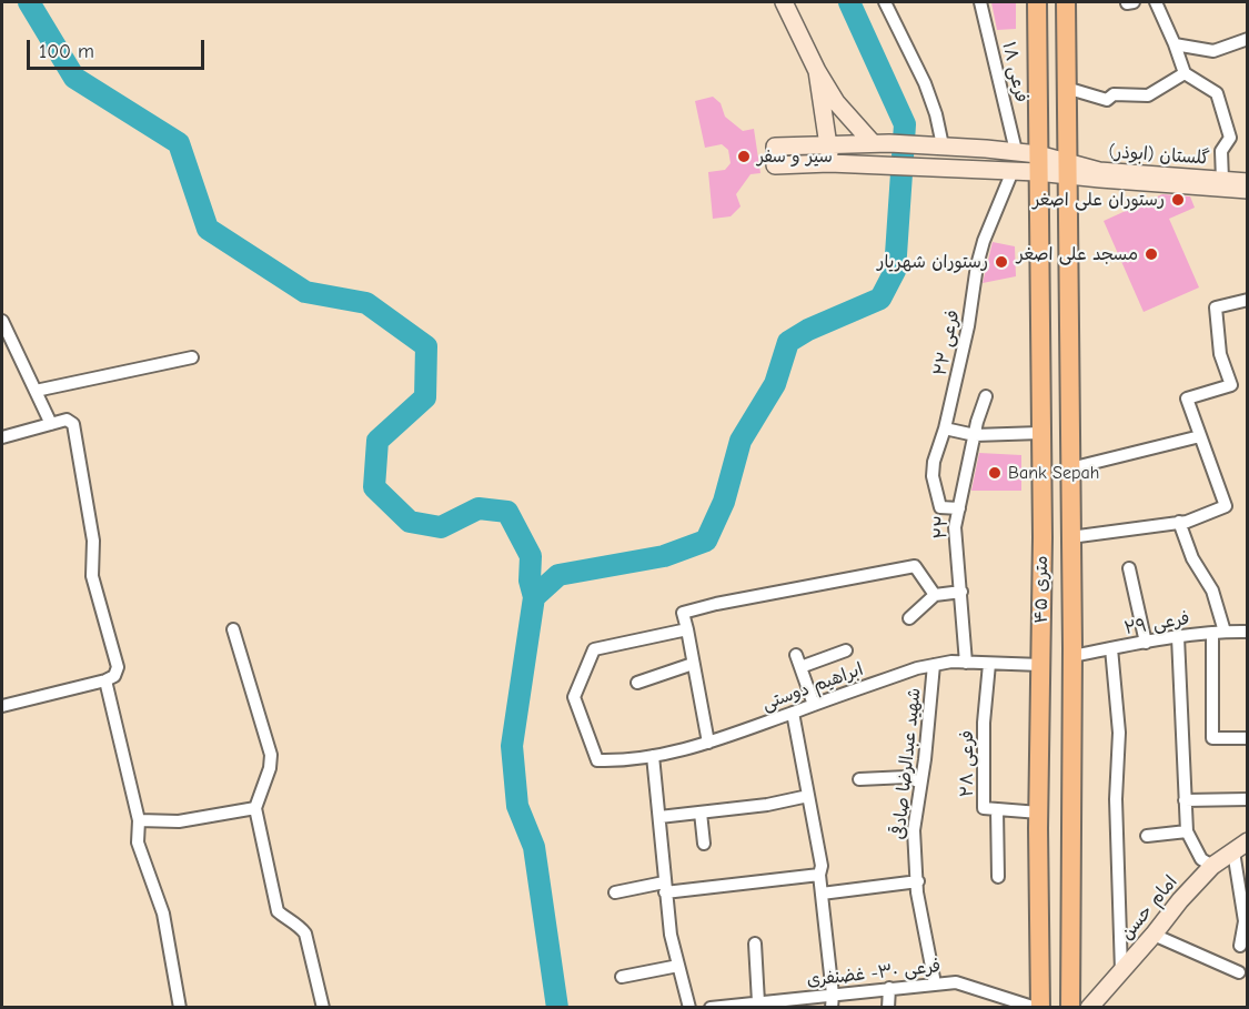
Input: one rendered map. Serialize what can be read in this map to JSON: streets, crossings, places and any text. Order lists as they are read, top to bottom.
{
  "streets": {
    "main road": ["۴۵ متری"],
    "street": [
      "فرعی ۱۸",
      "گلستان (ابوذر)",
      "فرعی ۲۲",
      "۲۲",
      "فرعی ۲۹",
      "ابراهیم دوستی",
      "شهید عبدالرضا صادقی",
      "فرعی ۲۸",
      "امام حسن",
      "فرعی ۳۰- غضنفری"
    ]
  },
  "crossings": [
    ["گلستان (ابوذر)", "۴۵ متری"],
    ["فرعی ۲۲", "۲۲"],
    ["۲۲", "ابراهیم دوستی"],
    ["۴۵ متری", "فرعی ۲۹"],
    ["۴۵ متری", "ابراهیم دوستی"],
    ["۴۵ متری", "فرعی ۲۸"],
    ["۴۵ متری", "فرعی ۳۰- غضنفری"],
    ["ابراهیم دوستی", "شهید عبدالرضا صادقی"],
    ["ابراهیم دوستی", "فرعی ۲۸"],
    ["شهید عبدالرضا صادقی", "فرعی ۳۰- غضنفری"]
  ],
  "places": [
    "سیر و سفر",
    "رستوران علی اصغر",
    "مسجد علی اصغر",
    "رستوران شهریار",
    "Bank Sepah"
  ],
  "scale_bar": "100 m"
}
